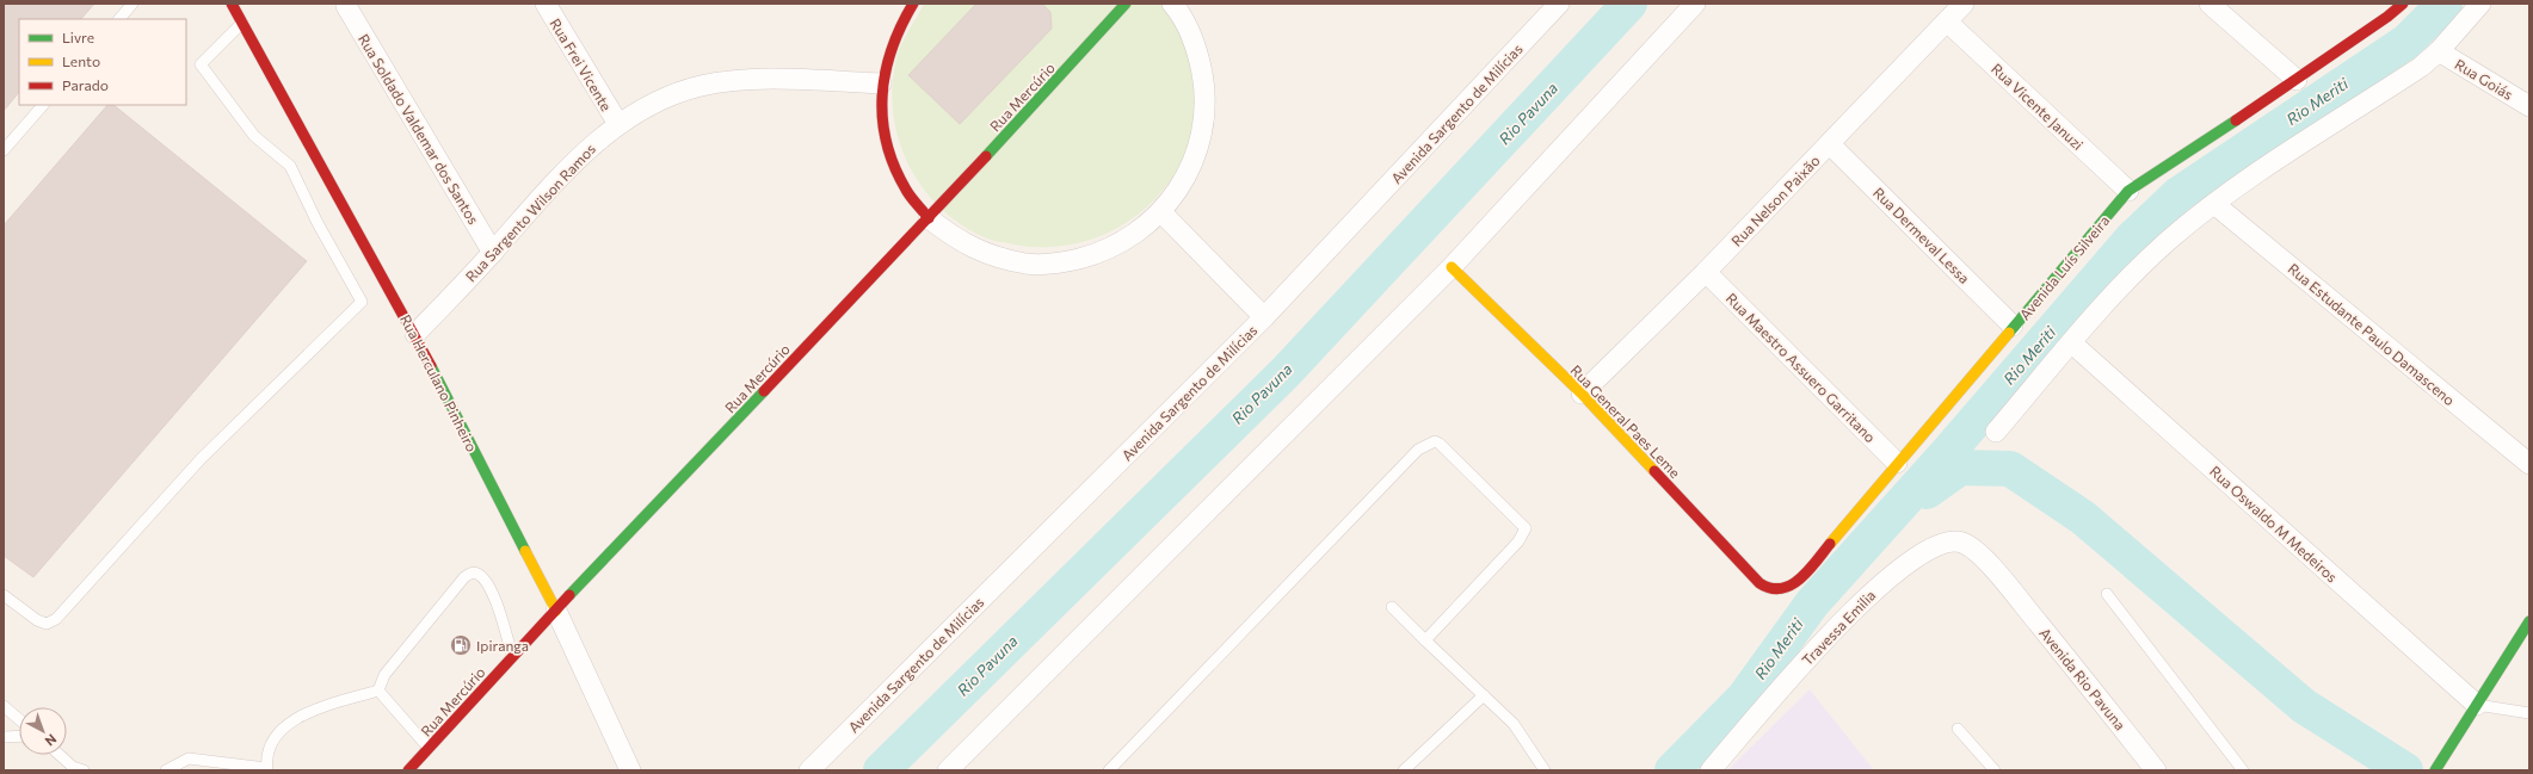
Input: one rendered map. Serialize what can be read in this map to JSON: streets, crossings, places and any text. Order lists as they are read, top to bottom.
{
  "streets": {
    "street": [
      "Rua Frei Vicente",
      "Rua Goiás",
      "Rua Mercúrio",
      "Rua Vicente Januzi",
      "Avenida Sargento de Milícias",
      "Rua Soldado Valdemar dos Santos",
      "Rua Nelson Paixão",
      "Rua Sargento Wilson Ramos",
      "Rua Dermeval Lessa",
      "Avenida Luís Silveira",
      "Rua Estudante Paulo Damasceno",
      "Rua Maestro Assuero Garritano",
      "Rua Herculano Pinheiro",
      "Rua General Paes Leme",
      "Rua Oswaldo M Medeiros",
      "Travessa Emilia",
      "Avenida Rio Pavuna"
    ]
  },
  "crossings": [
    ["Rua Frei Vicente", "Rua Sargento Wilson Ramos"],
    ["Rua Mercúrio", "Rua Herculano Pinheiro"],
    ["Rua Vicente Januzi", "Rua Nelson Paixão"],
    ["Rua Vicente Januzi", "Avenida Luís Silveira"],
    ["Rua Soldado Valdemar dos Santos", "Rua Sargento Wilson Ramos"],
    ["Rua Nelson Paixão", "Rua Dermeval Lessa"],
    ["Rua Nelson Paixão", "Rua Maestro Assuero Garritano"],
    ["Rua Nelson Paixão", "Rua General Paes Leme"],
    ["Rua Sargento Wilson Ramos", "Rua Herculano Pinheiro"],
    ["Rua Dermeval Lessa", "Avenida Luís Silveira"],
    ["Avenida Luís Silveira", "Rua Maestro Assuero Garritano"],
    ["Avenida Luís Silveira", "Rua General Paes Leme"],
    ["Travessa Emilia", "Avenida Rio Pavuna"]
  ],
  "water": ["Rio Meriti", "Rio Pavuna"],
  "places": {
    "fuel station": ["Ipiranga"]
  },
  "legend": ["Livre", "Lento", "Parado"],
  "north": "bottom right"
}
